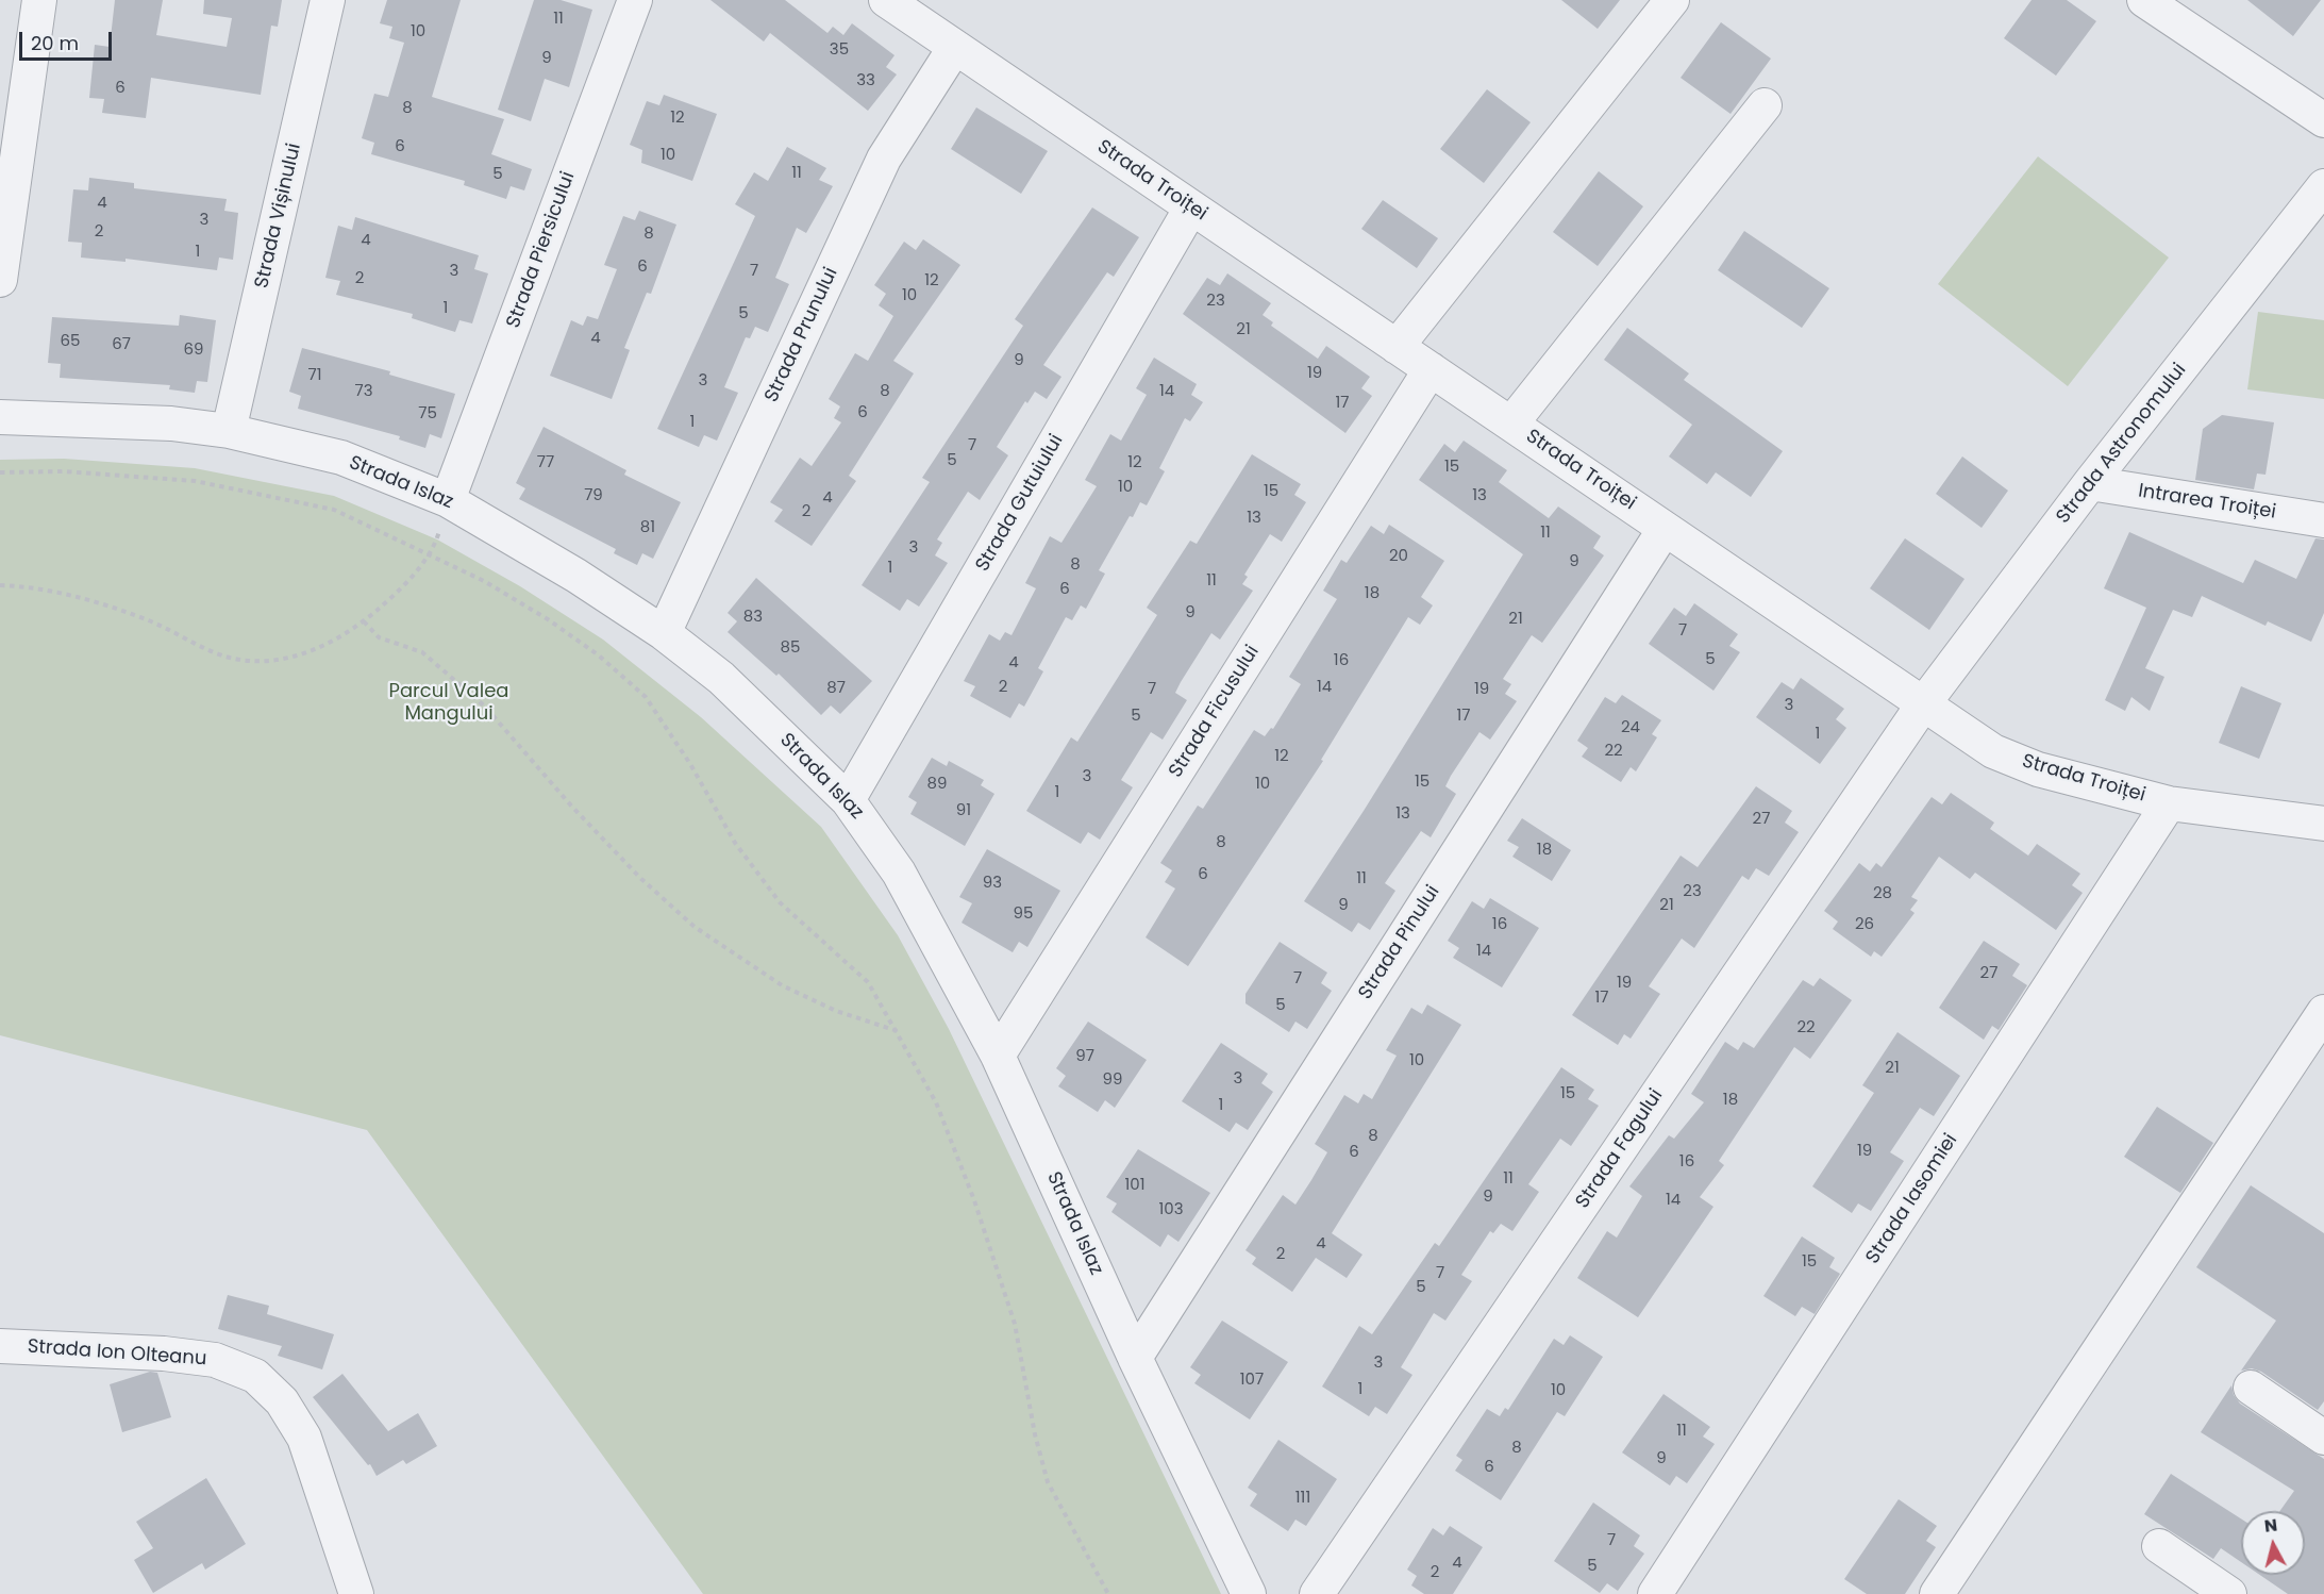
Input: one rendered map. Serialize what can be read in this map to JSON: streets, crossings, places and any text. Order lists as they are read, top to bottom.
{
  "streets": {
    "street": [
      "Strada Troiței",
      "Strada Vișinului",
      "Strada Piersicului",
      "Strada Prunului",
      "Strada Astronomului",
      "Strada Islaz",
      "Intrarea Troiței",
      "Strada Gutuiului",
      "Strada Ficusului",
      "Strada Pinului",
      "Strada Fagului",
      "Strada Iasomiei",
      "Strada Ion Olteanu"
    ]
  },
  "crossings": [
    ["Strada Troiței", "Strada Prunului"],
    ["Strada Troiței", "Strada Astronomului"],
    ["Strada Troiței", "Strada Gutuiului"],
    ["Strada Troiței", "Strada Ficusului"],
    ["Strada Troiței", "Strada Pinului"],
    ["Strada Troiței", "Strada Fagului"],
    ["Strada Troiței", "Strada Iasomiei"],
    ["Strada Vișinului", "Strada Islaz"],
    ["Strada Piersicului", "Strada Islaz"],
    ["Strada Prunului", "Strada Islaz"],
    ["Strada Astronomului", "Intrarea Troiței"],
    ["Strada Astronomului", "Strada Fagului"],
    ["Strada Islaz", "Strada Gutuiului"],
    ["Strada Islaz", "Strada Ficusului"],
    ["Strada Islaz", "Strada Pinului"]
  ],
  "parks": ["Parcul Valea Mangului"],
  "house_numbers": [
    "11",
    "10",
    "35",
    "9",
    "33",
    "6",
    "8",
    "12",
    "6",
    "10",
    "11",
    "5",
    "4",
    "3",
    "2",
    "8",
    "4",
    "1",
    "6",
    "3",
    "7",
    "2",
    "12",
    "10",
    "23",
    "1",
    "5",
    "21",
    "4",
    "65",
    "67",
    "69",
    "9",
    "19",
    "71",
    "3",
    "73",
    "8",
    "14",
    "17",
    "6",
    "75",
    "1",
    "7",
    "5",
    "77",
    "12",
    "15",
    "10",
    "15",
    "79",
    "13",
    "4",
    "2",
    "13",
    "81",
    "11",
    "3",
    "20",
    "9",
    "8",
    "1",
    "11",
    "6",
    "18",
    "9",
    "83",
    "21",
    "7",
    "85",
    "5",
    "16",
    "4",
    "2",
    "14",
    "87",
    "7",
    "19",
    "3",
    "5",
    "17",
    "24",
    "1",
    "22",
    "12",
    "3",
    "15",
    "89",
    "10",
    "1",
    "91",
    "13",
    "27",
    "8",
    "18",
    "6",
    "11",
    "93",
    "23",
    "28",
    "9",
    "21",
    "95",
    "16",
    "26",
    "14",
    "27",
    "7",
    "19",
    "17",
    "5",
    "22",
    "97",
    "10",
    "21",
    "3",
    "99",
    "15",
    "18",
    "1",
    "8",
    "19",
    "6",
    "16",
    "11",
    "101",
    "9",
    "14",
    "103",
    "4",
    "2",
    "15",
    "7",
    "5",
    "3",
    "107",
    "1",
    "10",
    "11",
    "8",
    "9",
    "6",
    "111",
    "7",
    "4",
    "5",
    "2"
  ],
  "scale_bar": "20 m",
  "north": "top"
}
